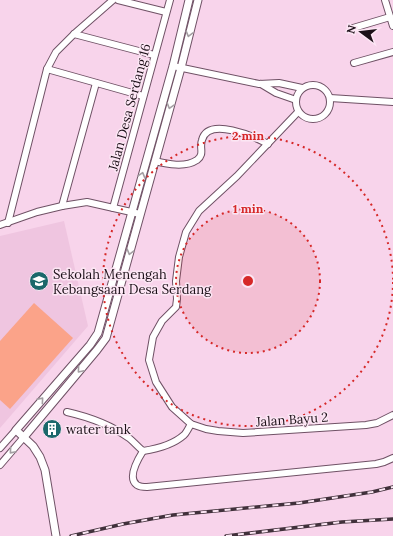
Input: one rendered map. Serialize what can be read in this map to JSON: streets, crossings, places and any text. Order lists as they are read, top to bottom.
{
  "streets": {
    "street": ["Jalan Desa Serdang 16", "Jalan Bayu 2"]
  },
  "places": {
    "school or university": ["Sekolah Menengah Kebangsaan Desa Serdang"],
    "building": ["water tank"]
  },
  "north": "left",
  "rings": ["2 min", "1 min"]
}
